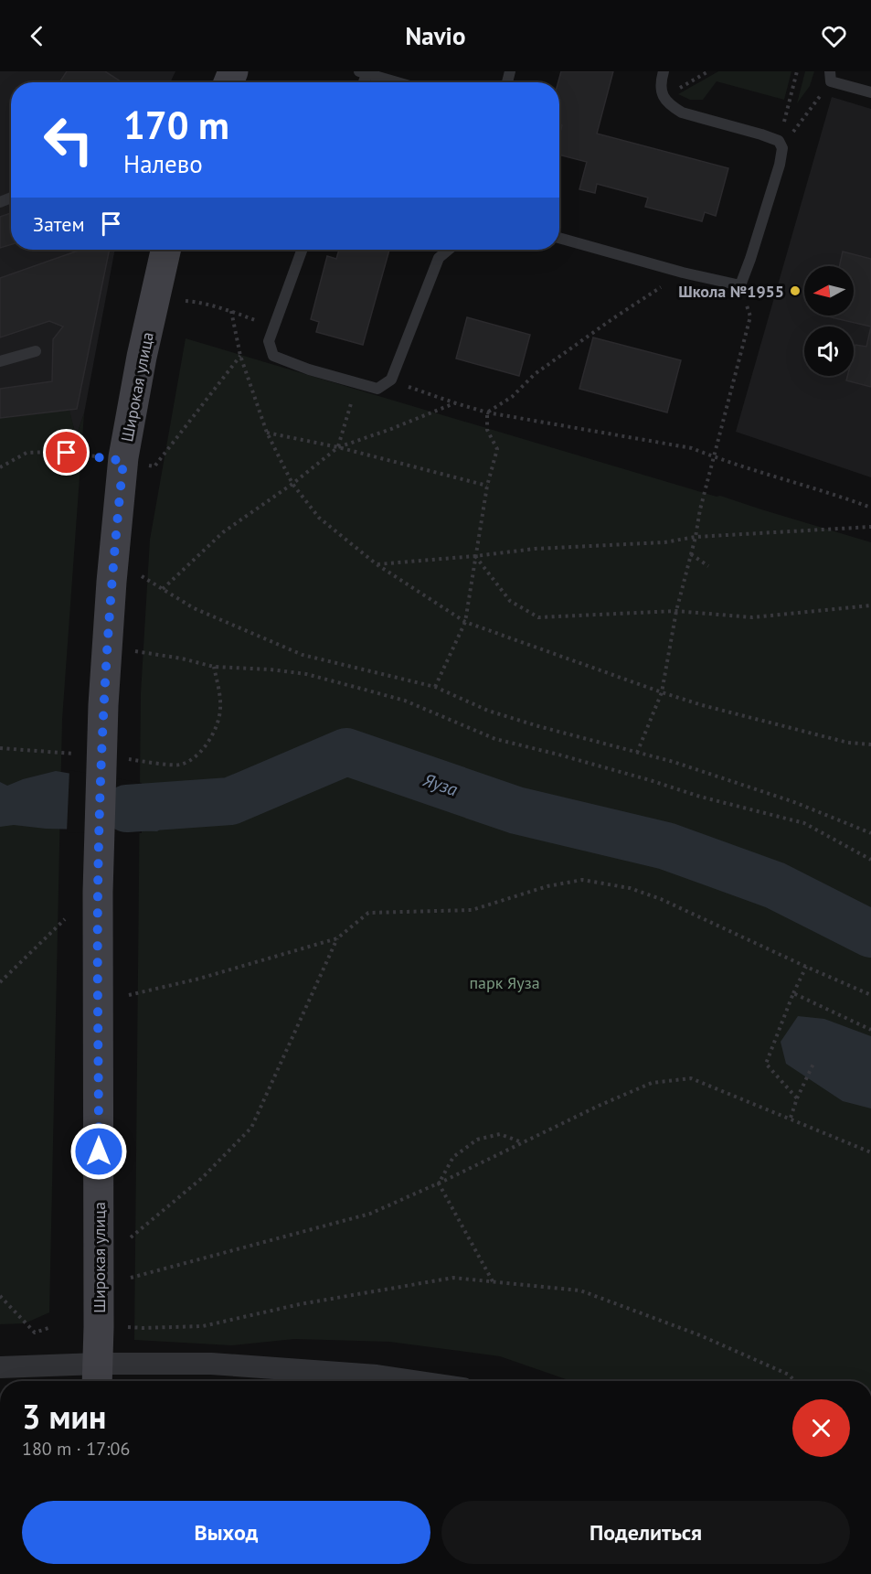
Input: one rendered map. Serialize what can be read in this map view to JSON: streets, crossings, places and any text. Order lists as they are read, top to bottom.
{
  "streets": {
    "main road": ["Широкая улица"]
  },
  "water": ["Яуза"],
  "parks": ["парк Яуза"],
  "places": ["Школа №1955"],
  "north": "left",
  "page": {
    "header": "Navio",
    "turn": ["170 m", "Налево"],
    "then": "Затем",
    "heading": ["3 мин", "180 m · 17:06"],
    "buttons": ["Выход", "Поделиться"]
  }
}
